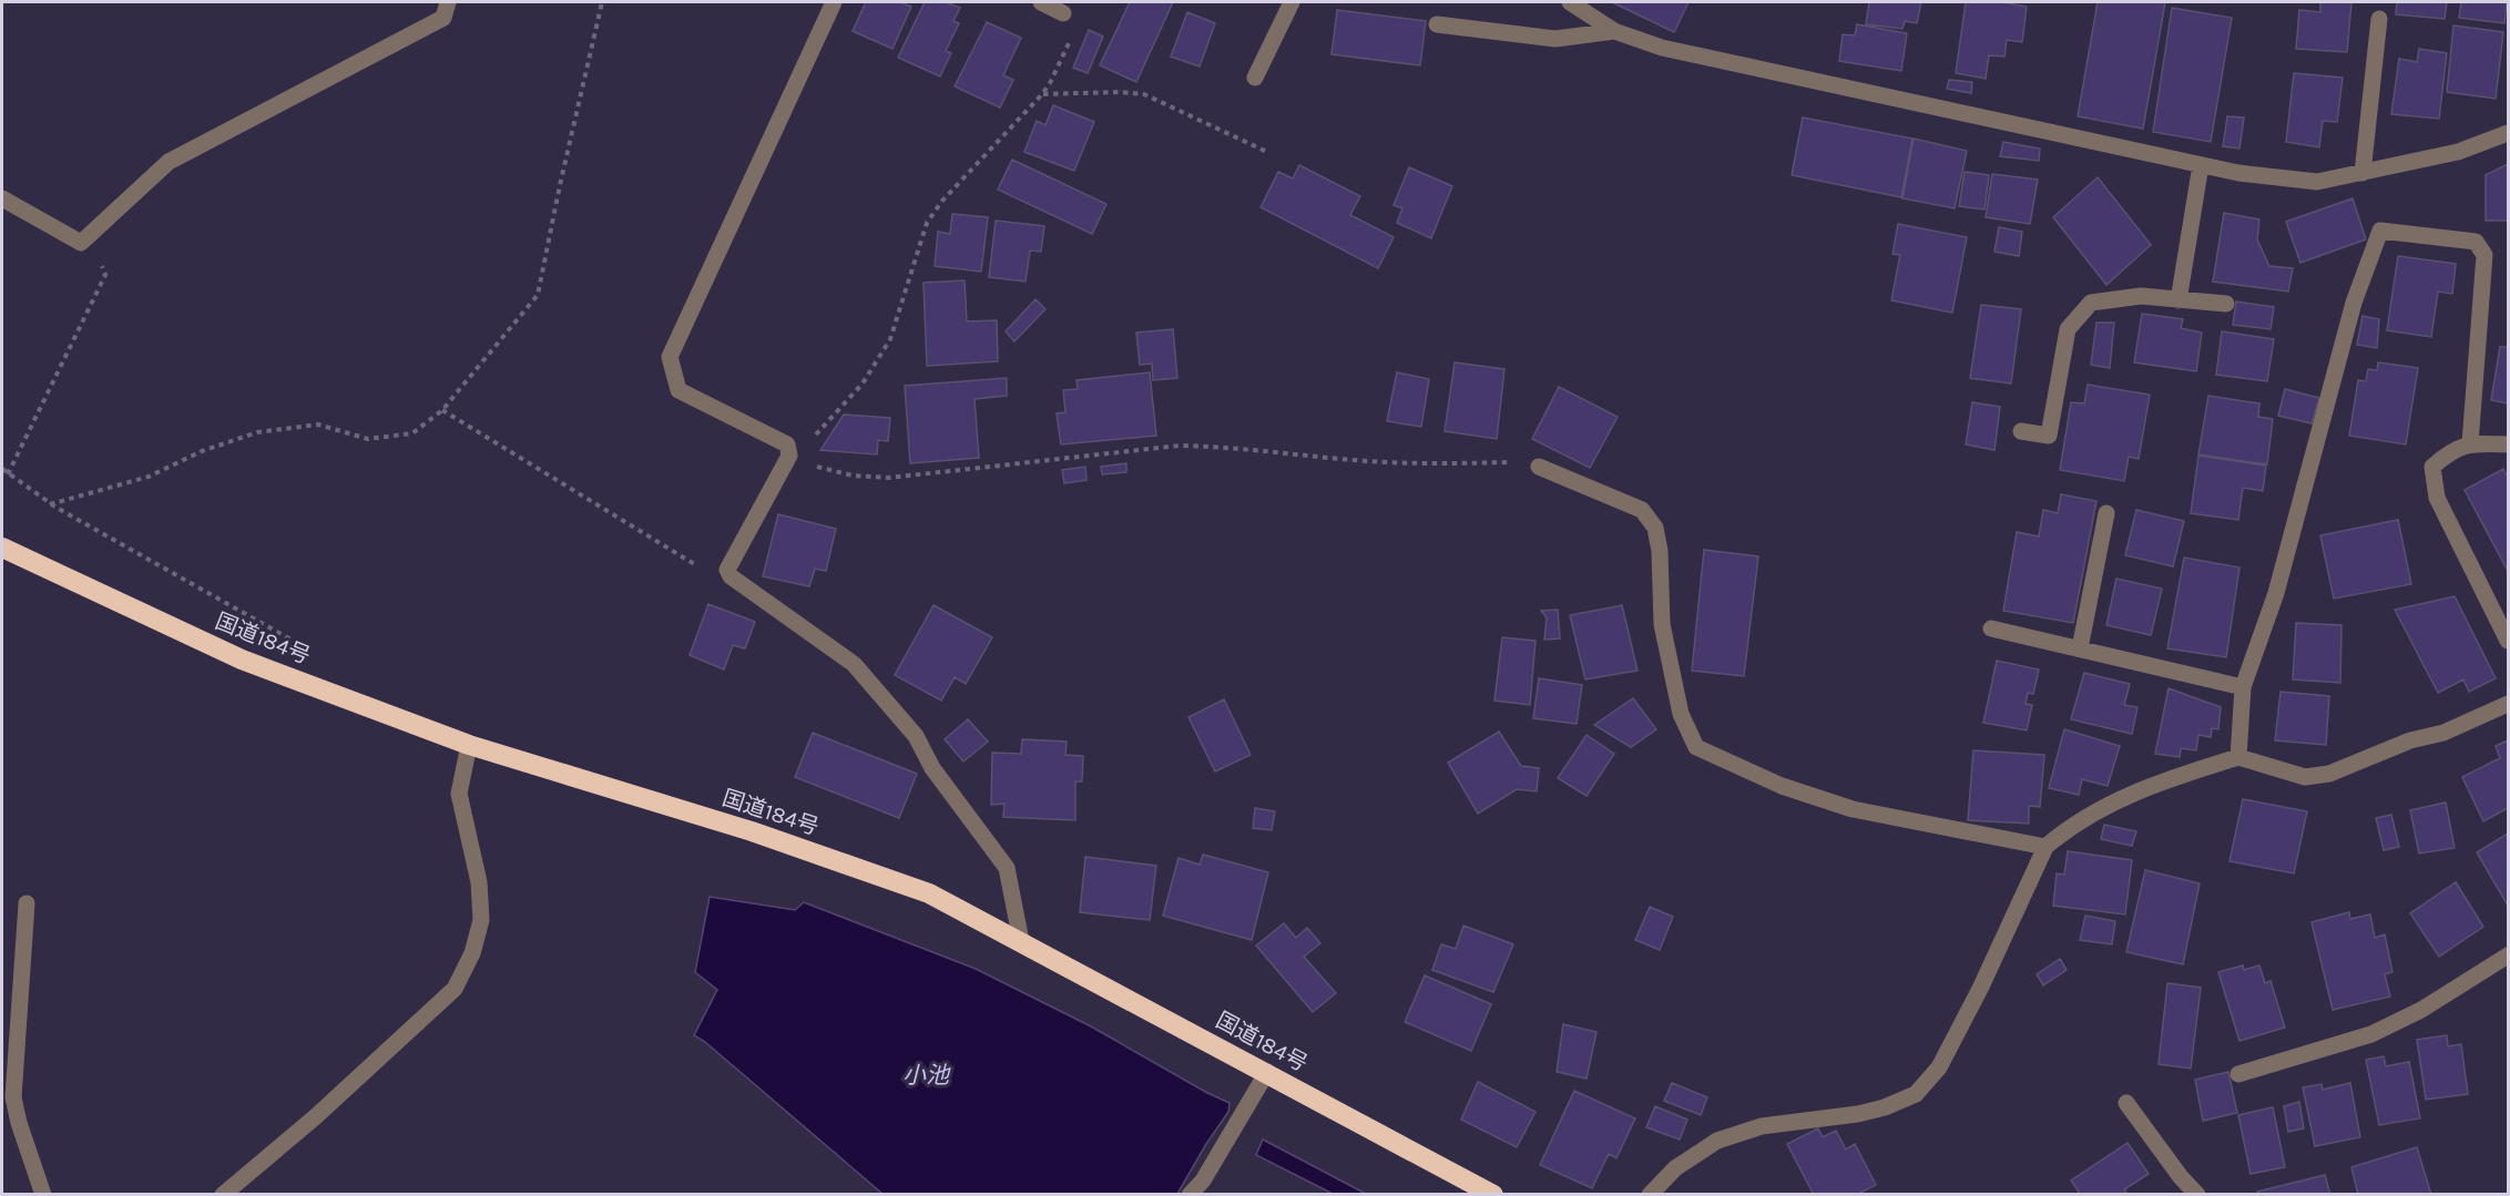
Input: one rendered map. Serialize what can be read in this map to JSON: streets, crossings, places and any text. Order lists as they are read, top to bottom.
{
  "streets": {
    "highway": ["国道184号"]
  },
  "water": ["小池"]
}
